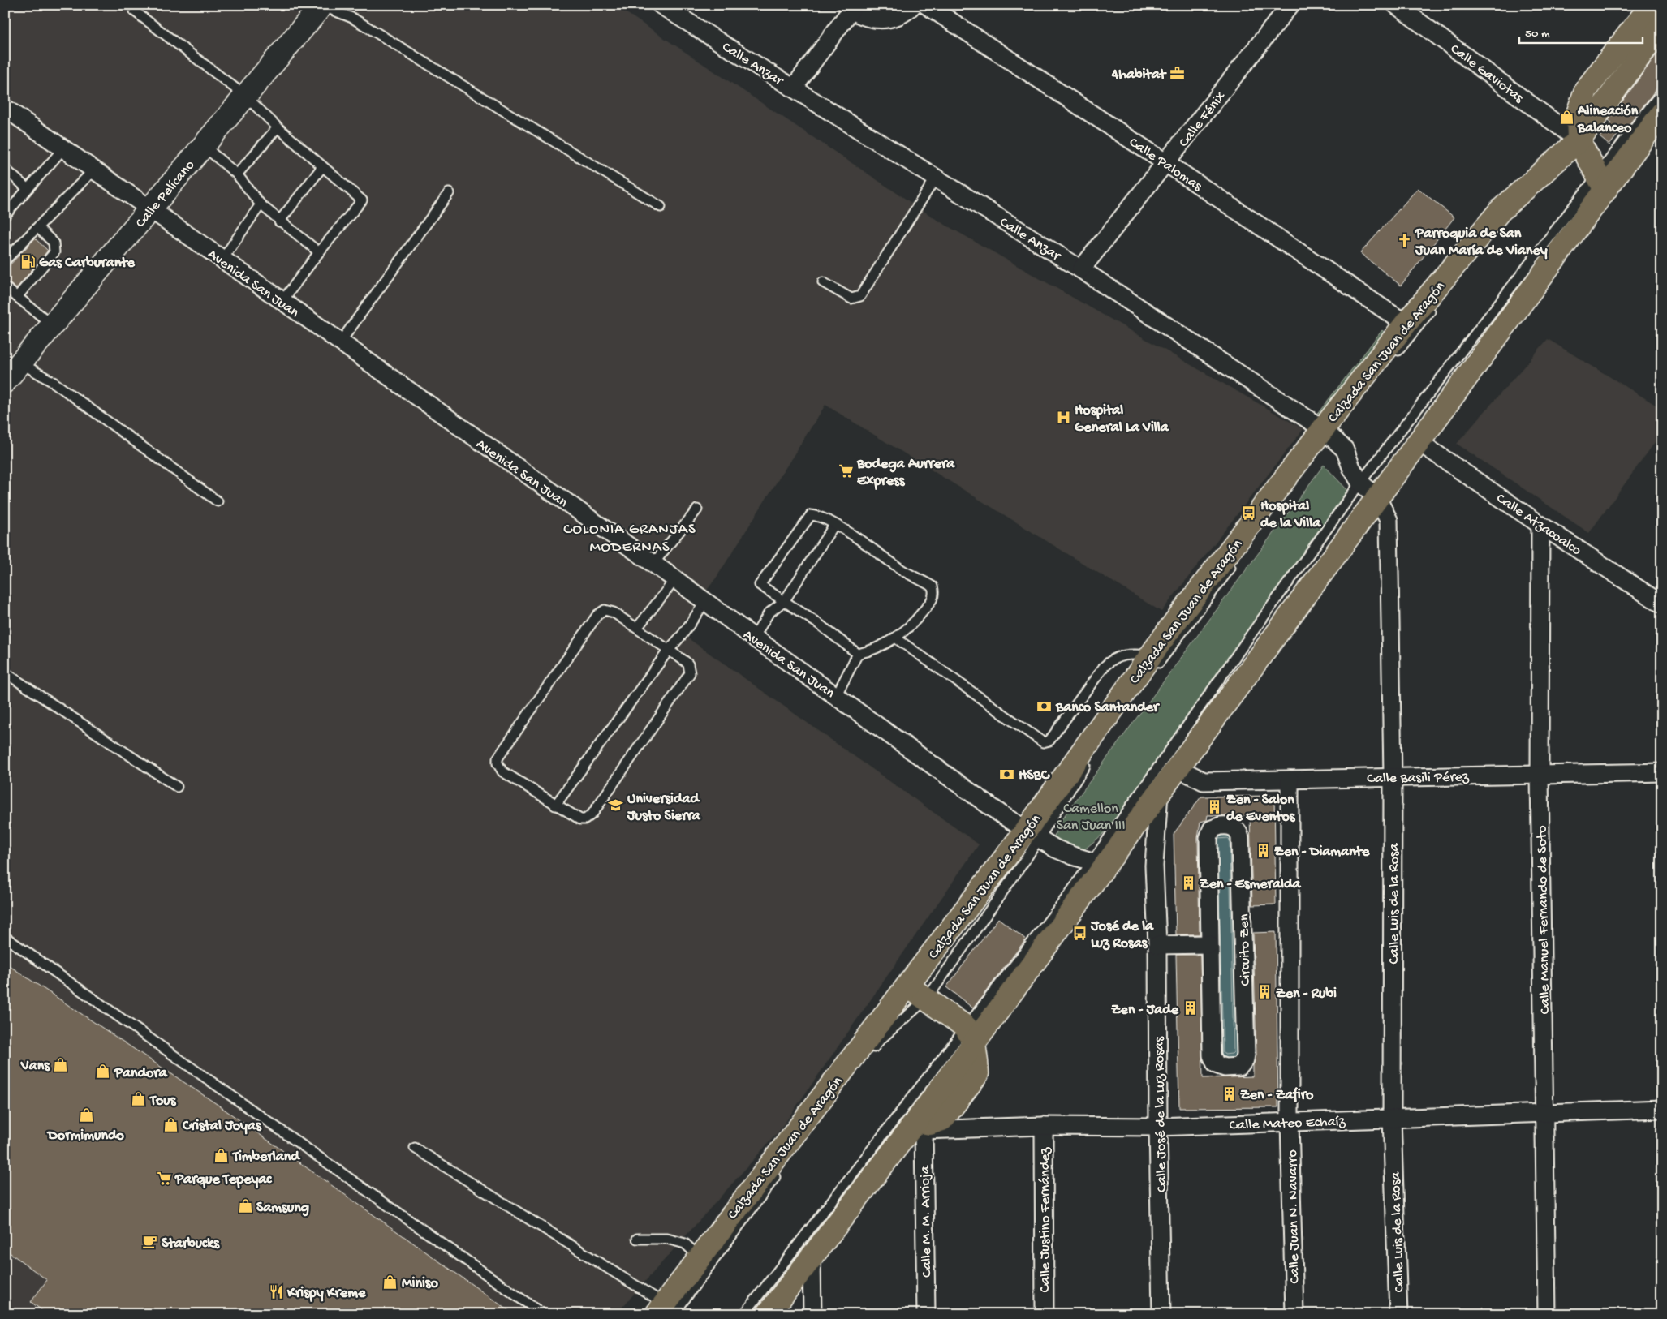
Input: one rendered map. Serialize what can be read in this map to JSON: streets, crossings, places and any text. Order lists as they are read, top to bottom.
{
  "streets": {
    "main road": ["Calzada San Juan de Aragón"],
    "street": [
      "Calle Anzar",
      "Calle Gaviotas",
      "Calle Fénix",
      "Calle Palomas",
      "Calle Pelícano",
      "Avenida San Juan",
      "Calle Atzacoalco",
      "Calle Basili Pérez",
      "Calle Luis de la Rosa",
      "Calle Manuel Fernando de Soto",
      "Circuito Zen",
      "Calle José de la Luz Rosas",
      "Calle Mateo Echaíz",
      "Calle Juan N. Navarro",
      "Calle Justino Fernández",
      "Calle M. M. Arrioja"
    ]
  },
  "crossings": [
    ["Calle Anzar", "Calle Fénix"],
    ["Calle Anzar", "Calzada San Juan de Aragón"],
    ["Calle Anzar", "Calle Luis de la Rosa"],
    ["Calle Gaviotas", "Calzada San Juan de Aragón"],
    ["Calle Fénix", "Calle Palomas"],
    ["Calle Palomas", "Calzada San Juan de Aragón"],
    ["Calle Pelícano", "Avenida San Juan"],
    ["Avenida San Juan", "Calzada San Juan de Aragón"],
    ["Calle Atzacoalco", "Calle Manuel Fernando de Soto"],
    ["Calle Basili Pérez", "Calle Luis de la Rosa"],
    ["Calle Basili Pérez", "Calle Manuel Fernando de Soto"],
    ["Calle Basili Pérez", "Calle Juan N. Navarro"],
    ["Calle Luis de la Rosa", "Calle Mateo Echaíz"],
    ["Calle Manuel Fernando de Soto", "Calle Mateo Echaíz"],
    ["Calle José de la Luz Rosas", "Calle Mateo Echaíz"],
    ["Calle Mateo Echaíz", "Calle Juan N. Navarro"],
    ["Calle Mateo Echaíz", "Calle Justino Fernández"],
    ["Calle Mateo Echaíz", "Calle M. M. Arrioja"]
  ],
  "districts": ["COLONIA GRANJAS MODERNAS"],
  "parks": ["Camellon San Juan III"],
  "places": {
    "office": ["4habitat"],
    "shop": [
      "Alineación Balanceo",
      "Vans",
      "Pandora",
      "Tous",
      "Dormimundo",
      "Cristal Joyas",
      "Timberland",
      "Samsung",
      "Miniso"
    ],
    "church": ["Parroquia de San Juan María de Vianey"],
    "fuel station": ["Gas Carburante"],
    "hospital": ["Hospital General La Villa"],
    "supermarket": ["Bodega Aurrera Express", "Parque Tepeyac"],
    "bus stop": ["Hospital de la Villa", "José de la Luz Rosas"],
    "bank": ["Banco Santander", "HSBC"],
    "school or university": ["Universidad Justo Sierra"],
    "building": [
      "Zen - Salon de Eventos",
      "Zen - Diamante",
      "Zen - Esmeralda",
      "Zen - Rubi",
      "Zen - Jade",
      "Zen - Zafiro"
    ],
    "cafe": ["Starbucks"],
    "restaurant": ["Krispy Kreme"]
  },
  "scale_bar": "50 m"
}
